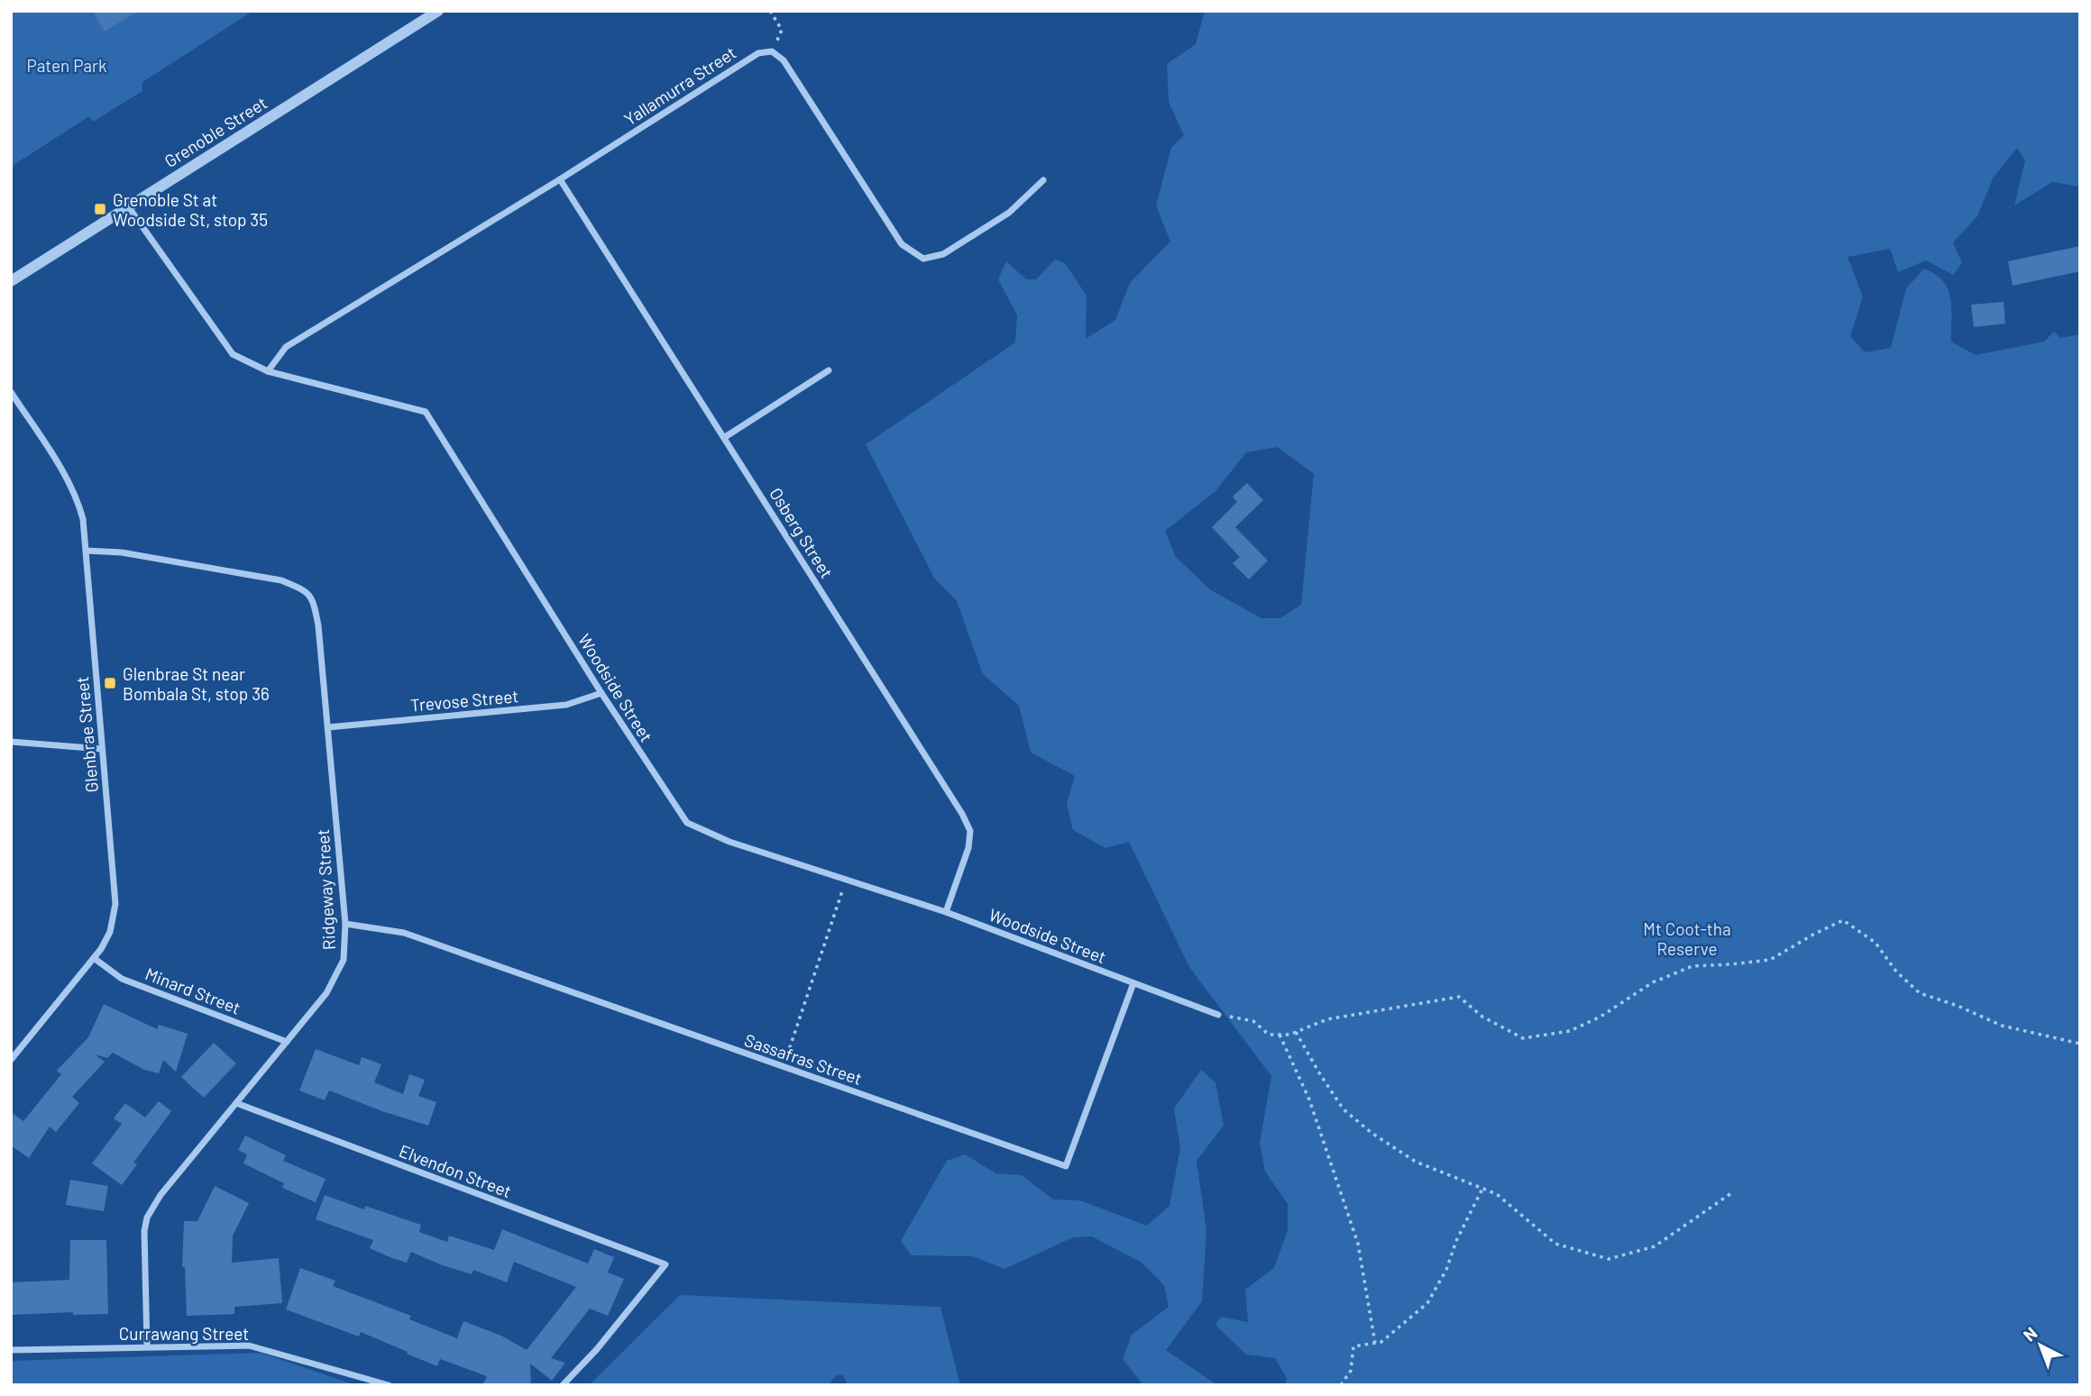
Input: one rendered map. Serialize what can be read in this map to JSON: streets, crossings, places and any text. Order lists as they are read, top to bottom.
{
  "streets": {
    "street": [
      "Yallamurra Street",
      "Grenoble Street",
      "Osberg Street",
      "Woodside Street",
      "Trevose Street",
      "Glenbrae Street",
      "Ridgeway Street",
      "Minard Street",
      "Sassafras Street",
      "Elvendon Street",
      "Currawang Street"
    ]
  },
  "crossings": [
    ["Yallamurra Street", "Osberg Street"],
    ["Yallamurra Street", "Woodside Street"],
    ["Grenoble Street", "Woodside Street"],
    ["Osberg Street", "Woodside Street"],
    ["Woodside Street", "Trevose Street"],
    ["Woodside Street", "Sassafras Street"],
    ["Trevose Street", "Ridgeway Street"],
    ["Glenbrae Street", "Ridgeway Street"],
    ["Glenbrae Street", "Minard Street"],
    ["Ridgeway Street", "Minard Street"],
    ["Ridgeway Street", "Sassafras Street"],
    ["Ridgeway Street", "Elvendon Street"],
    ["Ridgeway Street", "Currawang Street"]
  ],
  "parks": ["Paten Park", "Mt Coot-tha Reserve"],
  "places": {
    "transit": ["Grenoble St at Woodside St, stop 35", "Glenbrae St near Bombala St, stop 36"]
  },
  "north": "top left"
}
